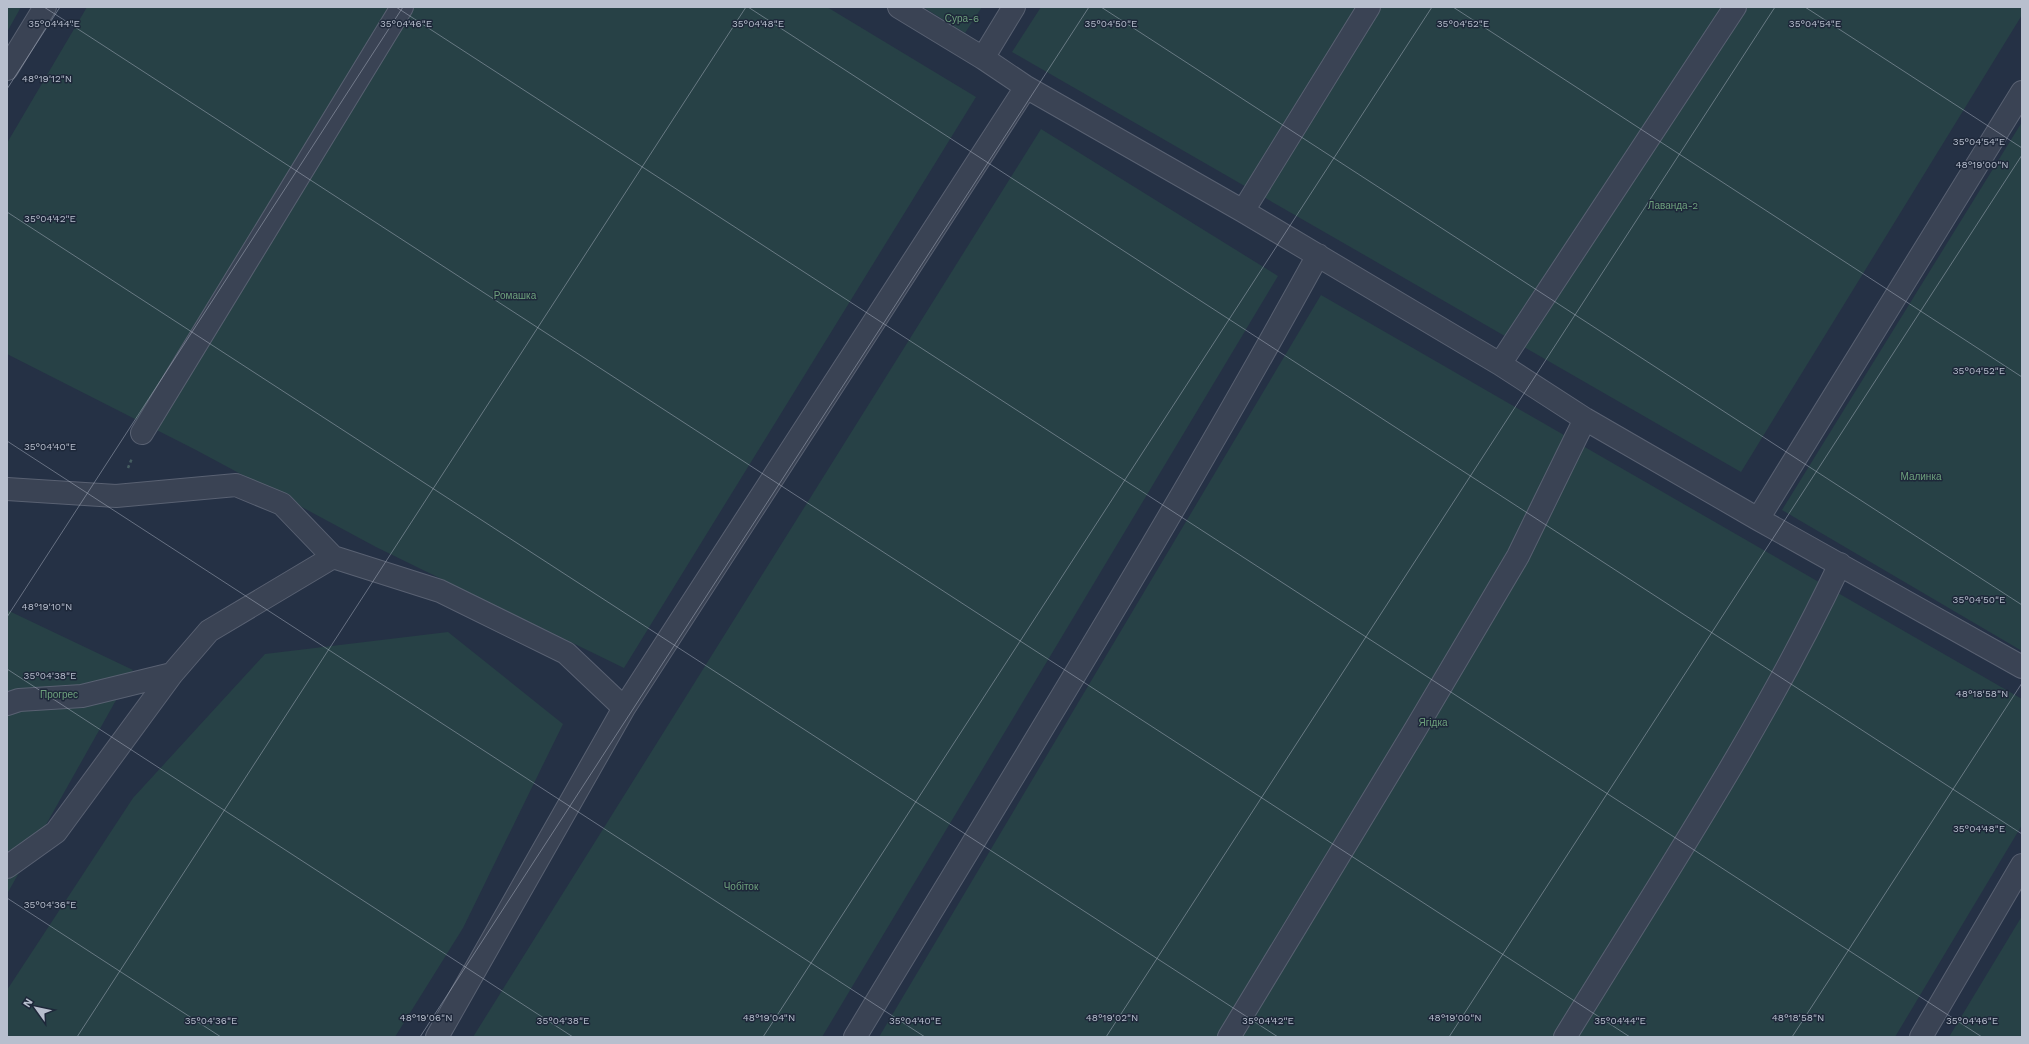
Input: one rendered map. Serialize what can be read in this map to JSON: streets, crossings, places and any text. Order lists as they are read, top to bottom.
{
  "parks": [
    "Сура-6",
    "Лаванда-2",
    "Ромашка",
    "Малинка",
    "Прогрес",
    "Ягідка",
    "Чобіток"
  ],
  "north": "top left",
  "coordinates": [
    "35°04'44\"E",
    "35°04'46\"E",
    "35°04'48\"E",
    "35°04'50\"E",
    "35°04'52\"E",
    "35°04'54\"E",
    "48°19'12\"N",
    "48°19'00\"N",
    "35°04'42\"E",
    "35°04'40\"E",
    "48°19'10\"N",
    "35°04'38\"E",
    "48°18'58\"N",
    "35°04'36\"E",
    "48°19'06\"N",
    "48°19'04\"N",
    "48°19'02\"N"
  ]
}
